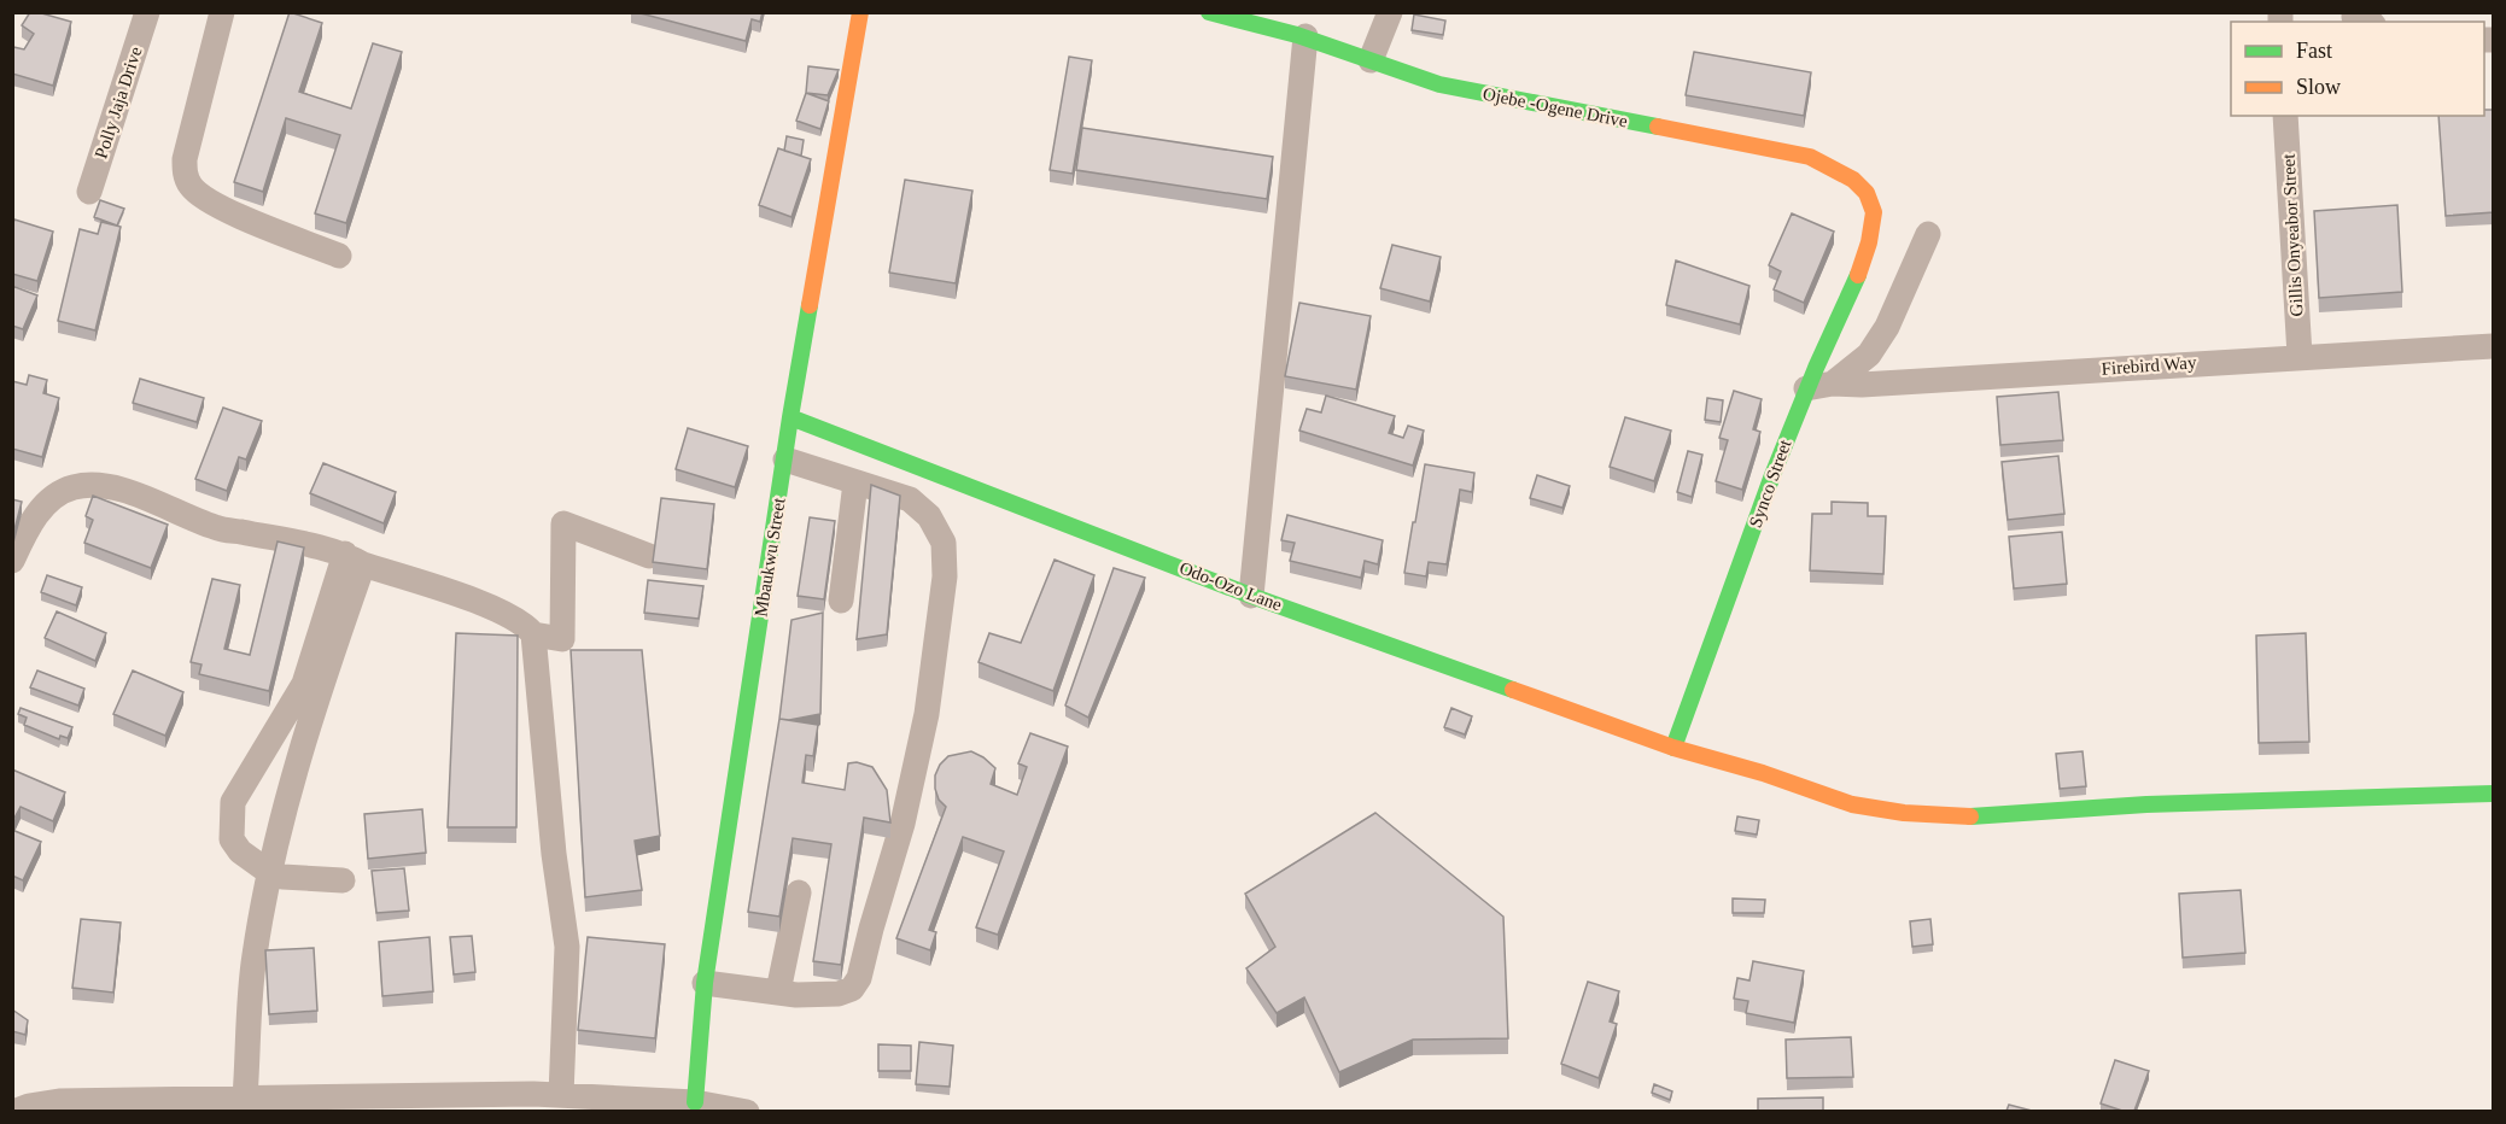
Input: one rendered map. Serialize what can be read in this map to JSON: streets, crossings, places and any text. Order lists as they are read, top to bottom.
{
  "streets": {
    "street": [
      "Polly Jaja Drive",
      "Ojebe -Ogene Drive",
      "Gillis Onyeabor Street",
      "Firebird Way",
      "Synco Street",
      "Mbaukwu Street",
      "Odo-Ozo Lane"
    ]
  },
  "crossings": [
    ["Ojebe -Ogene Drive", "Synco Street"],
    ["Gillis Onyeabor Street", "Firebird Way"],
    ["Firebird Way", "Synco Street"],
    ["Synco Street", "Odo-Ozo Lane"],
    ["Mbaukwu Street", "Odo-Ozo Lane"]
  ],
  "legend": ["Fast", "Slow"]
}
